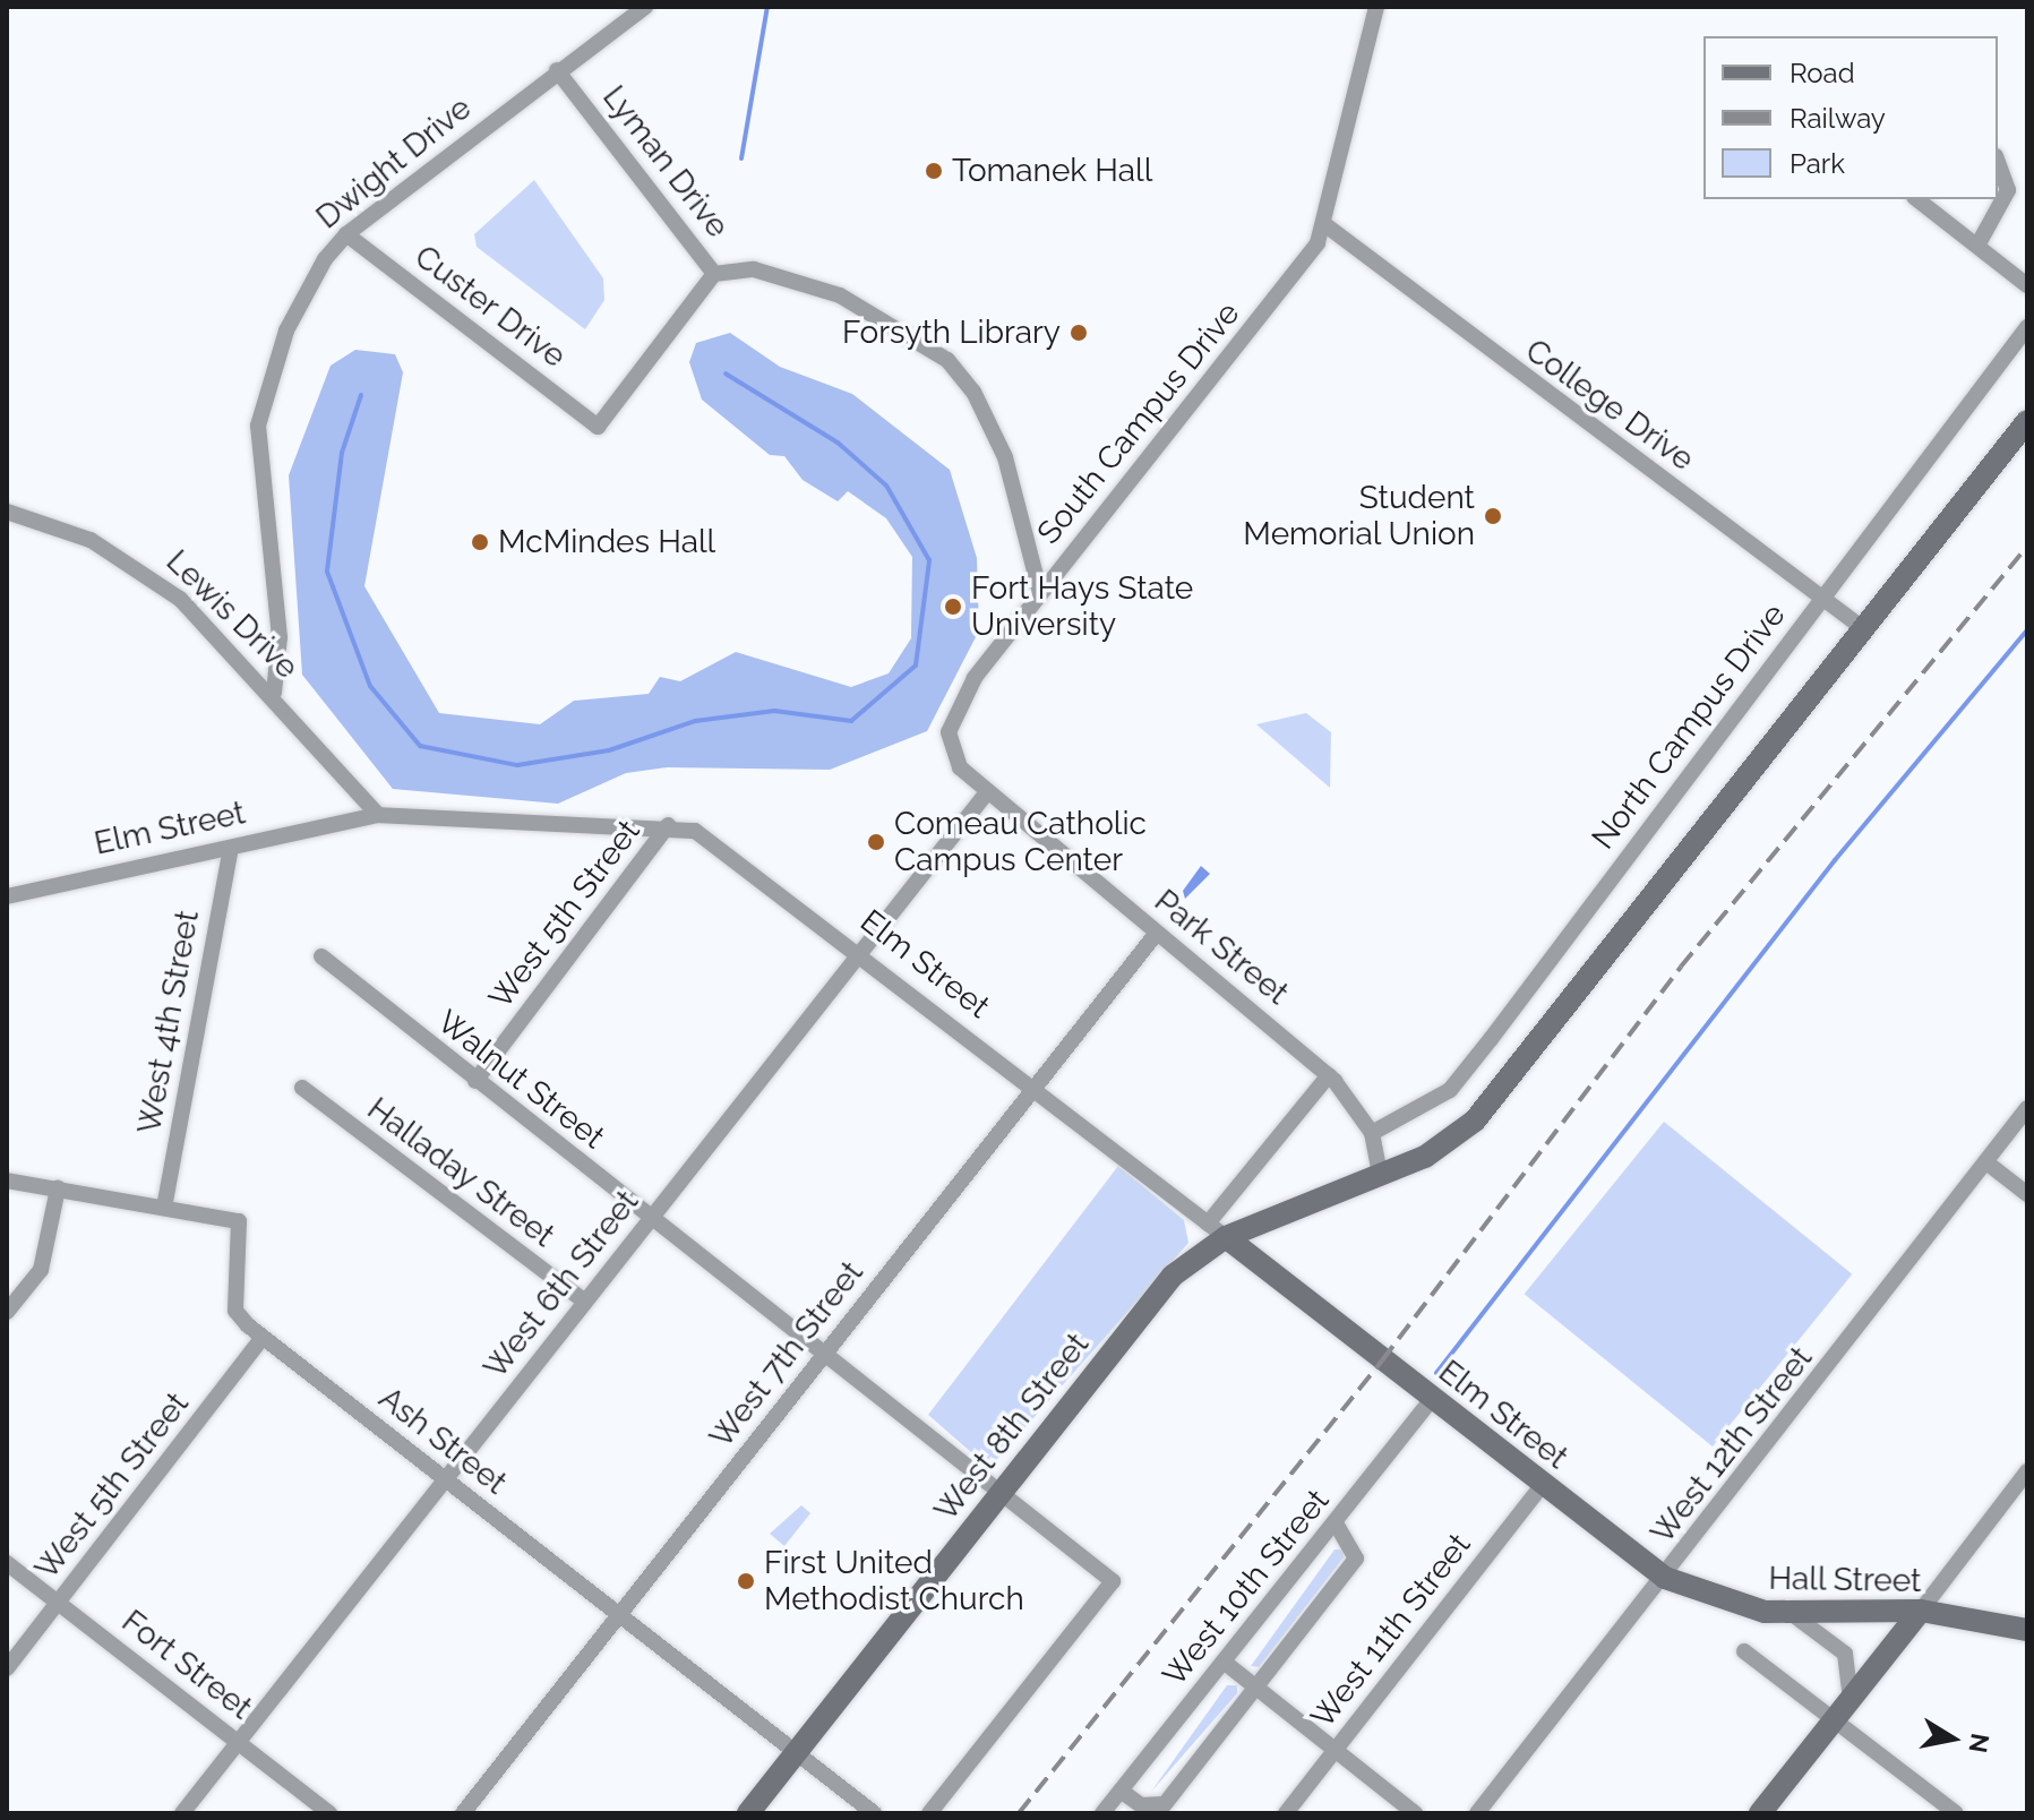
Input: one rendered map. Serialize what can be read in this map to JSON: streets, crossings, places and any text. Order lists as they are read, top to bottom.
{
  "streets": {
    "main road": ["Elm Street", "West 8th Street", "Hall Street"],
    "street": [
      "Lyman Drive",
      "Dwight Drive",
      "Custer Drive",
      "College Drive",
      "South Campus Drive",
      "Lewis Drive",
      "North Campus Drive",
      "West 5th Street",
      "Park Street",
      "West 4th Street",
      "Walnut Street",
      "Halladay Street",
      "West 6th Street",
      "West 7th Street",
      "Ash Street",
      "West 12th Street",
      "West 10th Street",
      "West 11th Street",
      "Fort Street"
    ]
  },
  "crossings": [
    ["Lyman Drive", "Dwight Drive"],
    ["Lyman Drive", "Custer Drive"],
    ["Lyman Drive", "South Campus Drive"],
    ["Dwight Drive", "Custer Drive"],
    ["Dwight Drive", "Lewis Drive"],
    ["College Drive", "South Campus Drive"],
    ["College Drive", "North Campus Drive"],
    ["South Campus Drive", "Park Street"],
    ["South Campus Drive", "West 6th Street"],
    ["Lewis Drive", "Elm Street"],
    ["North Campus Drive", "Park Street"],
    ["Elm Street", "West 5th Street"],
    ["Elm Street", "West 4th Street"],
    ["Elm Street", "West 6th Street"],
    ["Elm Street", "West 7th Street"],
    ["Elm Street", "West 8th Street"],
    ["Elm Street", "West 12th Street"],
    ["Elm Street", "Hall Street"],
    ["Elm Street", "West 10th Street"],
    ["Elm Street", "West 11th Street"],
    ["West 5th Street", "Walnut Street"],
    ["West 5th Street", "Ash Street"],
    ["West 5th Street", "Fort Street"],
    ["Park Street", "West 6th Street"],
    ["Park Street", "West 7th Street"],
    ["Park Street", "West 8th Street"],
    ["West 4th Street", "Ash Street"],
    ["Walnut Street", "West 6th Street"],
    ["Walnut Street", "West 7th Street"],
    ["Walnut Street", "West 8th Street"],
    ["Halladay Street", "West 6th Street"],
    ["West 6th Street", "Ash Street"],
    ["West 6th Street", "Fort Street"],
    ["West 7th Street", "Ash Street"],
    ["West 8th Street", "Ash Street"],
    ["West 12th Street", "Hall Street"]
  ],
  "places": [
    "Tomanek Hall",
    "Forsyth Library",
    "Student Memorial Union",
    "McMindes Hall",
    "Fort Hays State University",
    "Comeau Catholic Campus Center",
    "First United Methodist Church"
  ],
  "legend": ["Road", "Railway", "Park"],
  "north": "right"
}
